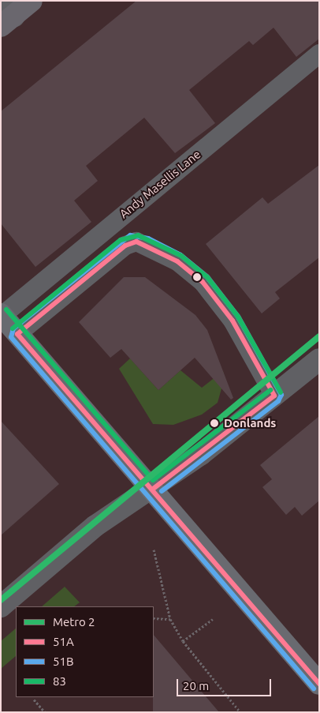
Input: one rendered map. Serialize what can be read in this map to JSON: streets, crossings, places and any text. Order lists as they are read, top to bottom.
{
  "streets": {
    "lane": ["Andy Masellis Lane"]
  },
  "places": ["Donlands"],
  "lines": [
    "transit line 51B",
    "transit line 83",
    "transit line 51A",
    "metro line 2"
  ],
  "legend": [
    "Metro 2",
    "51A",
    "51B",
    "83"
  ],
  "scale_bar": "20 m"
}
